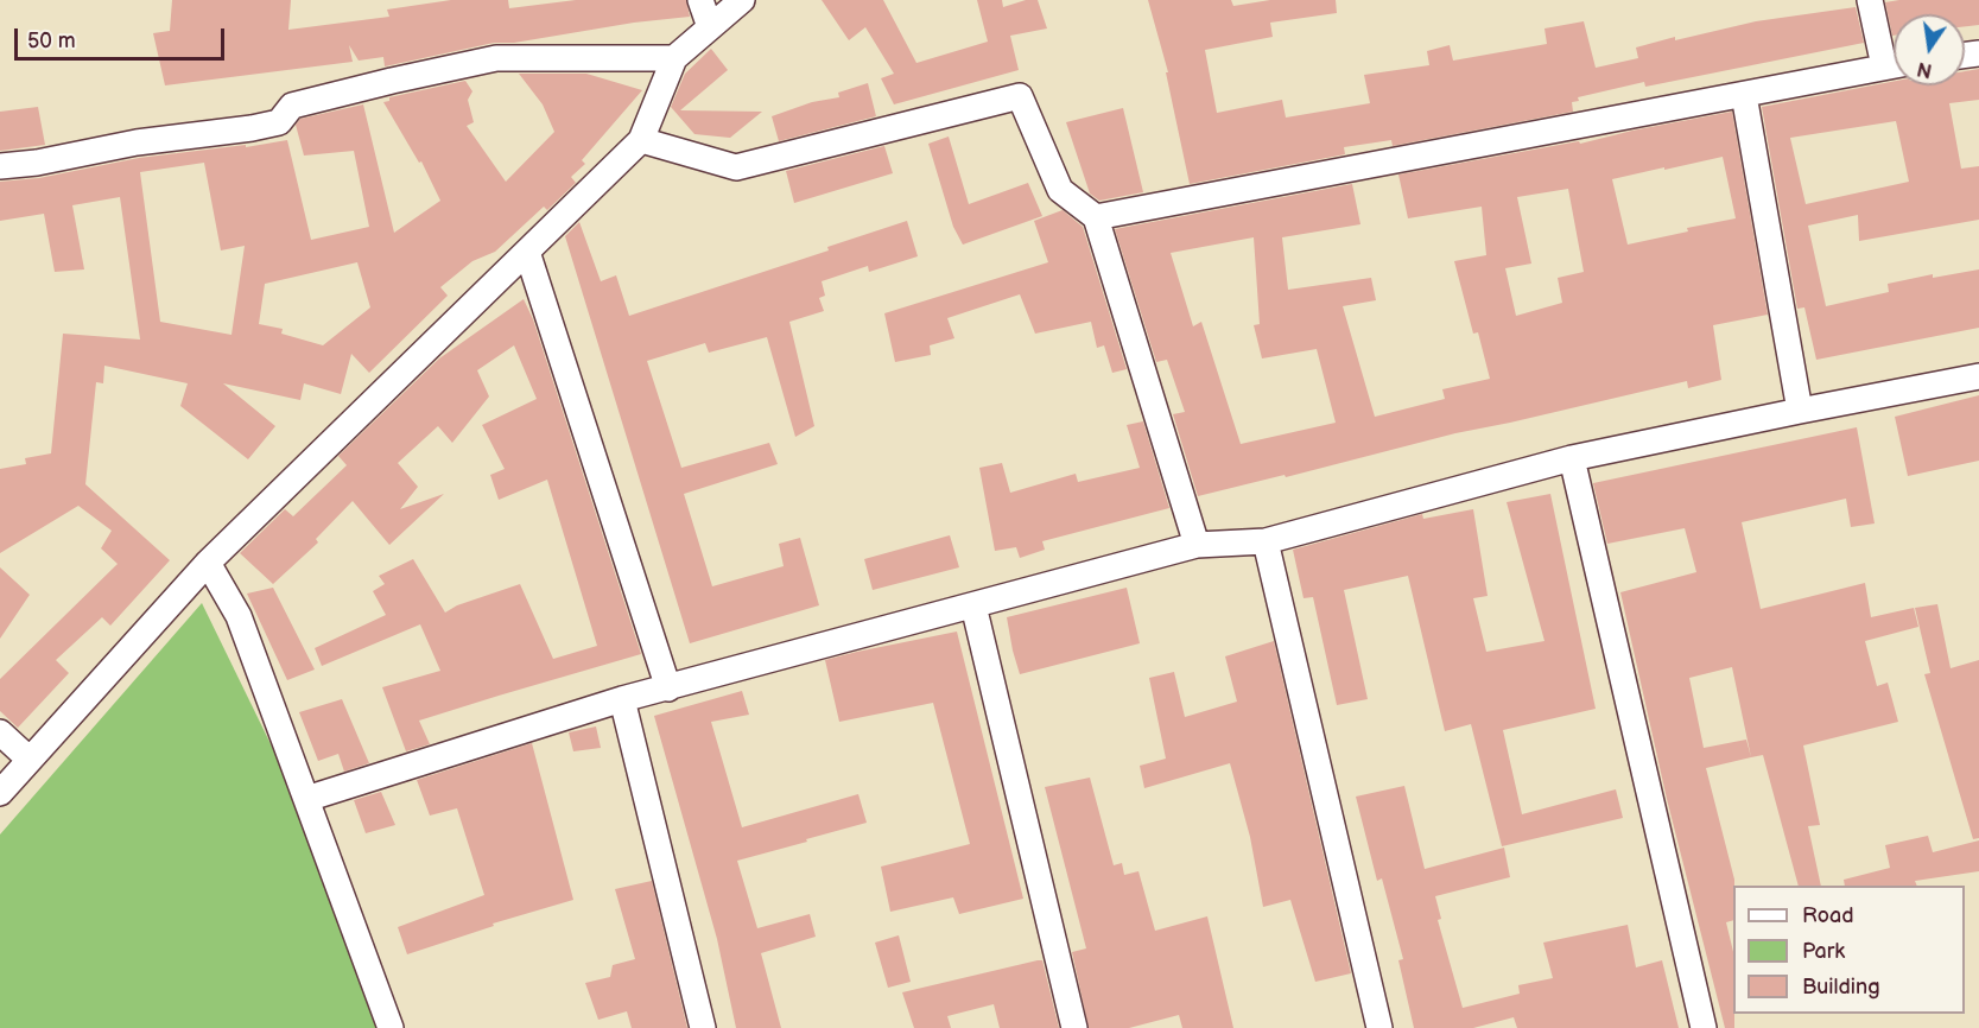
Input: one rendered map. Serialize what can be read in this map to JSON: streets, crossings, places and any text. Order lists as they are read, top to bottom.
{
  "legend": ["Road", "Park", "Building"],
  "scale_bar": "50 m",
  "north": "bottom"
}
